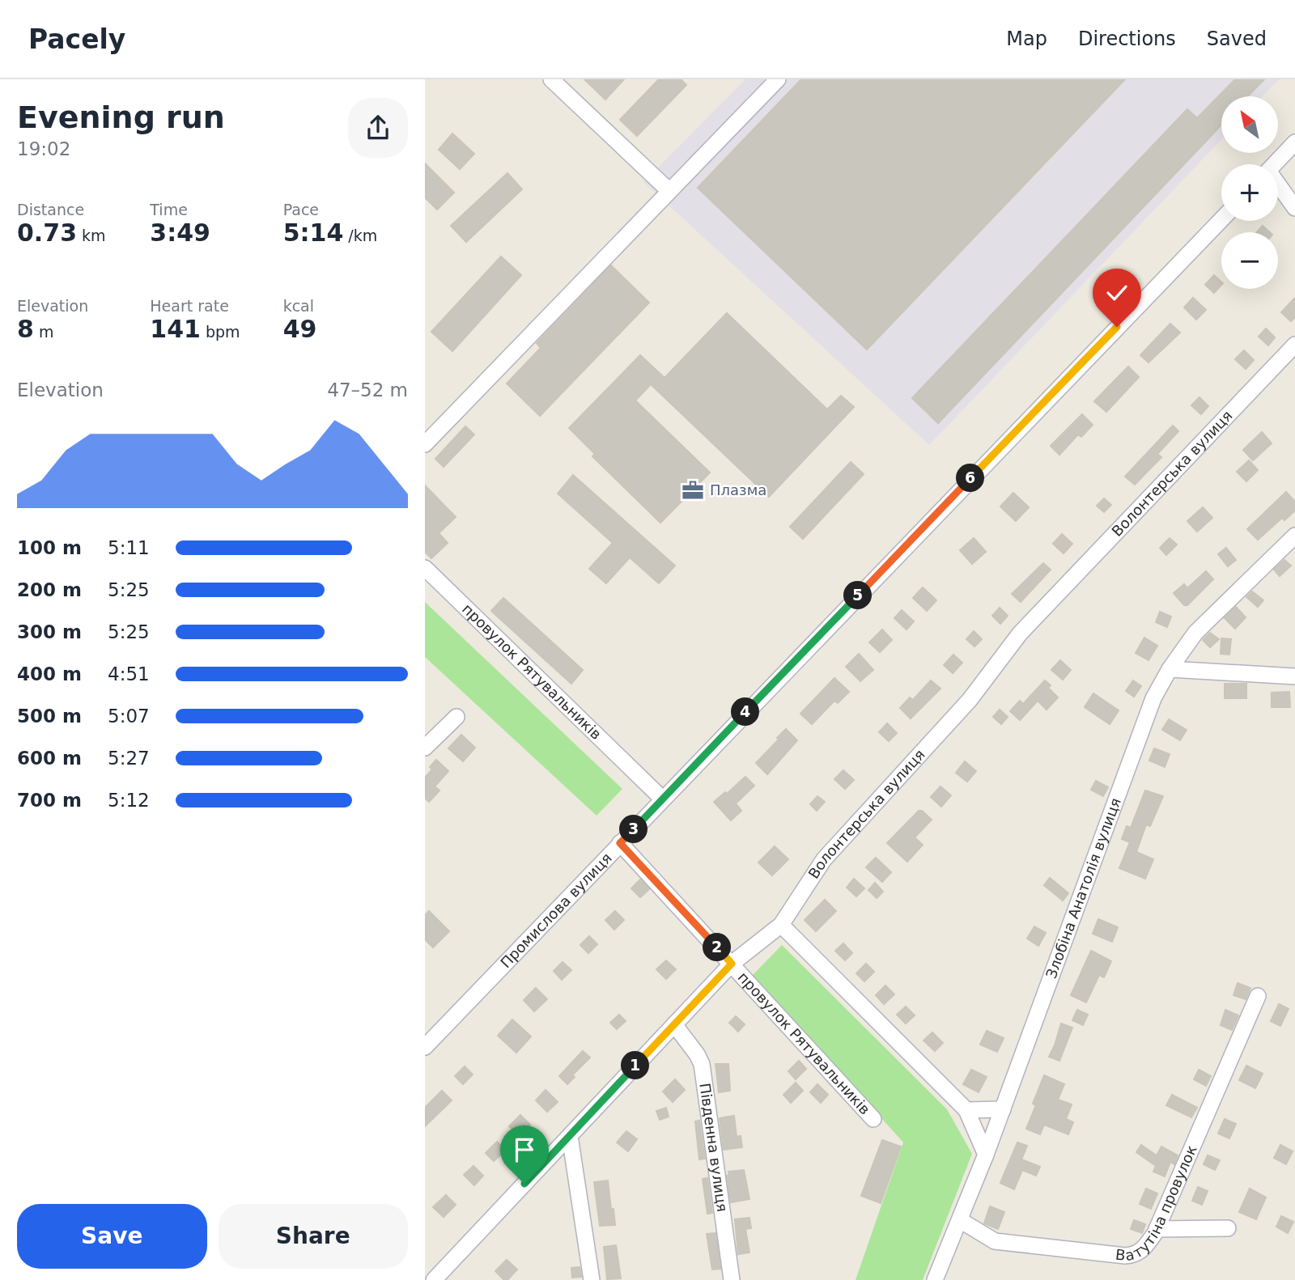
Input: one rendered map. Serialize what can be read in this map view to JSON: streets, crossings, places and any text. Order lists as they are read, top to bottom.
{
  "streets": {
    "street": [
      "Волонтерська вулиця",
      "провулок Рятувальників",
      "Злобіна Анатолія вулиця",
      "Промислова вулиця",
      "Південна вулиця",
      "Ватутіна провулок"
    ]
  },
  "crossings": [
    ["Волонтерська вулиця", "провулок Рятувальників"],
    ["Волонтерська вулиця", "Південна вулиця"],
    ["провулок Рятувальників", "Промислова вулиця"],
    ["Злобіна Анатолія вулиця", "Ватутіна провулок"]
  ],
  "places": {
    "office": ["Плазма"]
  },
  "north": "top left",
  "page": {
    "header": "Pacely",
    "nav": ["Map", "Directions", "Saved"],
    "heading": ["Evening run", "19:02"],
    "map_buttons": ["+", "−"],
    "stats": [
      ["Distance", "0.73 km"],
      ["Time", "3:49"],
      ["Pace", "5:14 /km"],
      ["Elevation", "8 m"],
      ["Heart rate", "141 bpm"],
      ["kcal", "49"]
    ],
    "chart": ["Elevation", "47–52 m"],
    "pins": [
      "6",
      "5",
      "4",
      "3",
      "2",
      "1"
    ],
    "list": [
      {
        "name": "100 m",
        "note": "5:11"
      },
      {
        "name": "200 m",
        "note": "5:25"
      },
      {
        "name": "300 m",
        "note": "5:25"
      },
      {
        "name": "400 m",
        "note": "4:51"
      },
      {
        "name": "500 m",
        "note": "5:07"
      },
      {
        "name": "600 m",
        "note": "5:27"
      },
      {
        "name": "700 m",
        "note": "5:12"
      }
    ],
    "buttons": ["Save", "Share"]
  }
}
